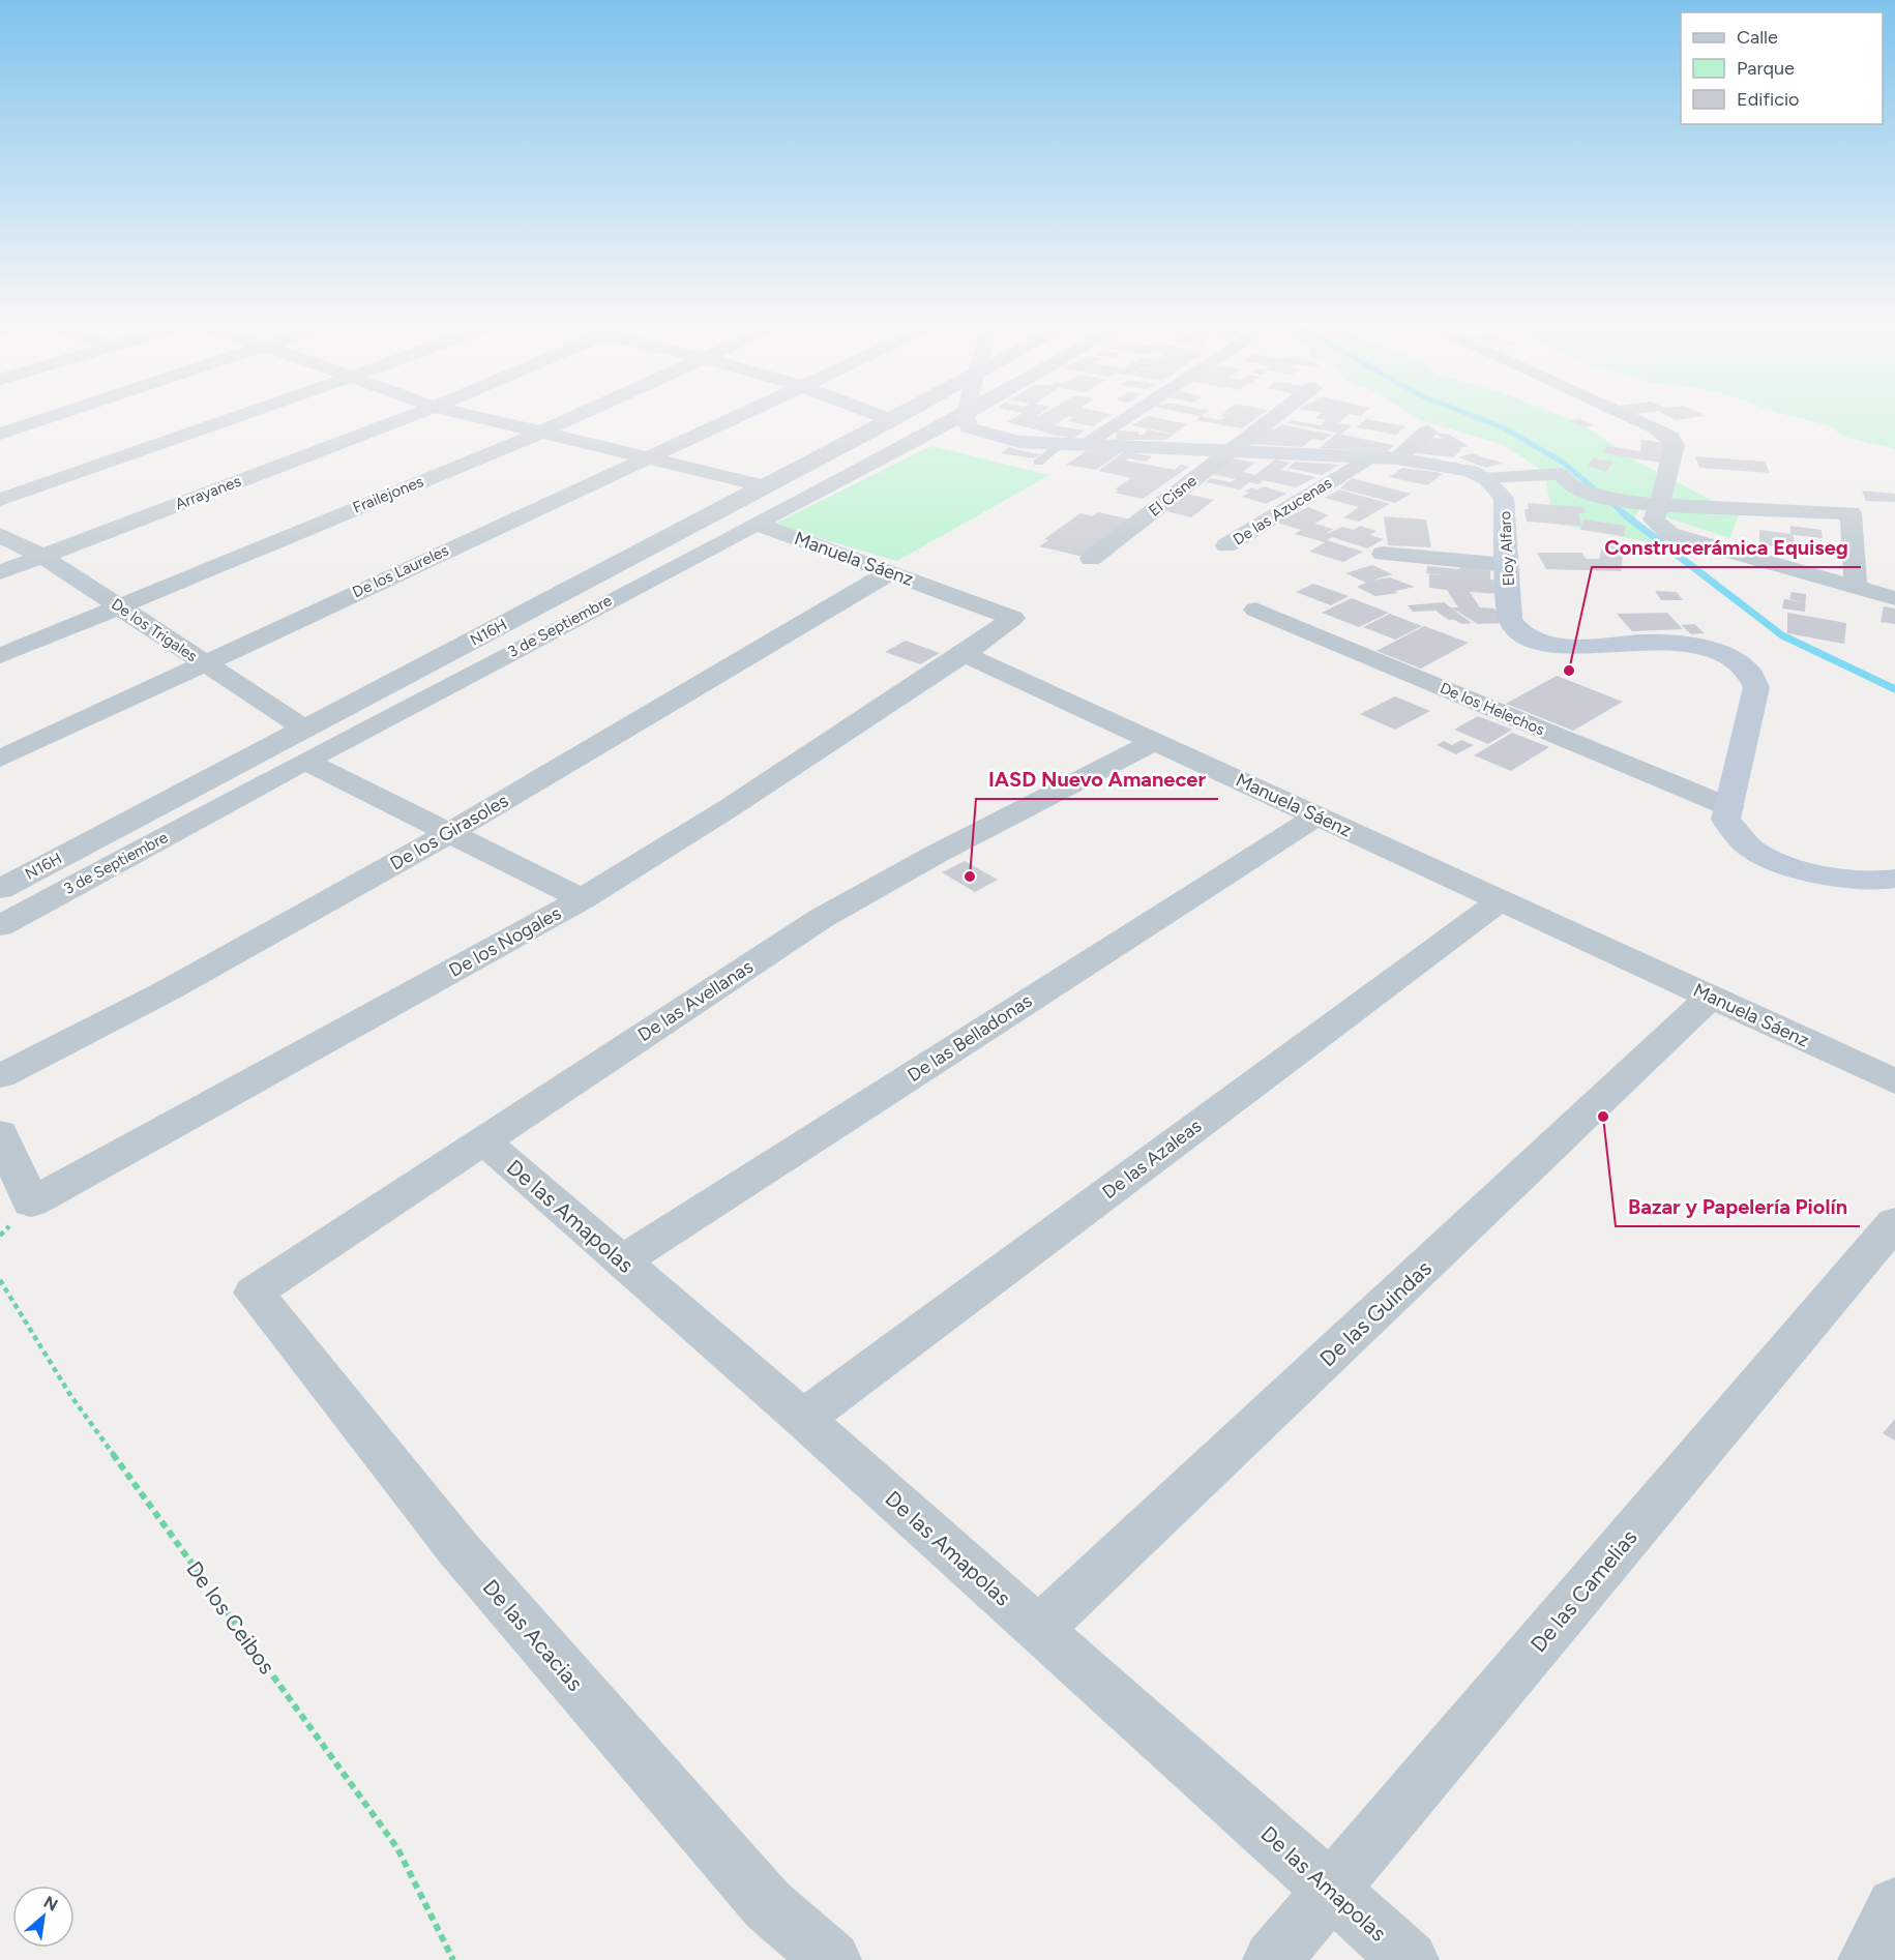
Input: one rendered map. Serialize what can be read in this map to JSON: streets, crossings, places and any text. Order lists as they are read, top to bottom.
{
  "streets": {
    "street": [
      "Arrayanes",
      "Frailejones",
      "El Cisne",
      "De las Azucenas",
      "Eloy Alfaro",
      "Manuela Sáenz",
      "De los Laureles",
      "3 de Septiembre",
      "De los Trigales",
      "N16H",
      "De los Helechos",
      "De los Girasoles",
      "De los Nogales",
      "De las Avellanas",
      "De las Belladonas",
      "De las Azaleas",
      "De las Amapolas",
      "De las Guindas",
      "De las Camelias",
      "De las Acacias"
    ],
    "path": ["De los Ceibos"]
  },
  "crossings": [
    ["Arrayanes", "De los Trigales"],
    ["Frailejones", "De los Trigales"],
    ["Eloy Alfaro", "De los Helechos"],
    ["Manuela Sáenz", "3 de Septiembre"],
    ["Manuela Sáenz", "De los Girasoles"],
    ["Manuela Sáenz", "De los Nogales"],
    ["Manuela Sáenz", "De las Avellanas"],
    ["Manuela Sáenz", "De las Belladonas"],
    ["Manuela Sáenz", "De las Azaleas"],
    ["Manuela Sáenz", "De las Guindas"],
    ["De los Laureles", "De los Trigales"],
    ["De los Trigales", "N16H"],
    ["De las Avellanas", "De las Amapolas"],
    ["De las Avellanas", "De las Acacias"],
    ["De las Belladonas", "De las Amapolas"],
    ["De las Azaleas", "De las Amapolas"],
    ["De las Amapolas", "De las Guindas"],
    ["De las Amapolas", "De las Camelias"]
  ],
  "places": ["Construcerámica Equiseg", "IASD Nuevo Amanecer", "Bazar y Papelería Piolín"],
  "legend": ["Calle", "Parque", "Edificio"],
  "north": "top right"
}
